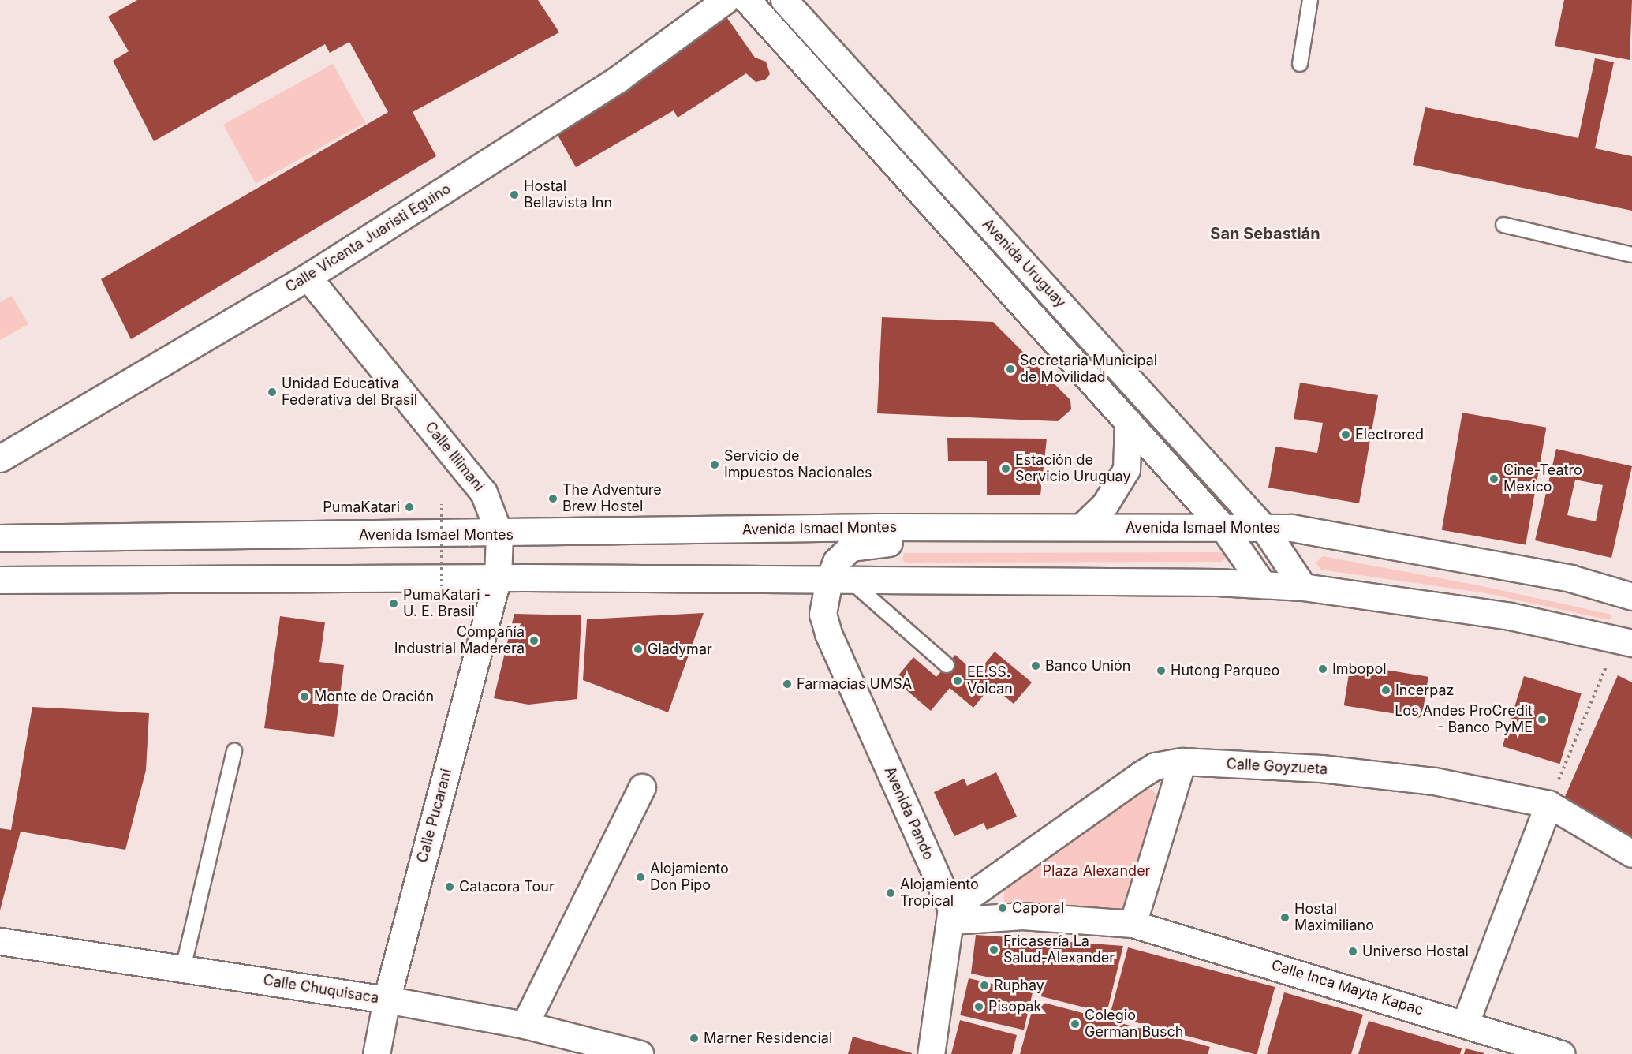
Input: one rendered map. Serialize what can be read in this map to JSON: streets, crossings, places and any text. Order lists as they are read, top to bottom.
{
  "streets": {
    "street": [
      "Calle Vicenta Juaristi Eguino",
      "Avenida Uruguay",
      "Calle Illimani",
      "Avenida Ismael Montes",
      "Calle Goyzueta",
      "Avenida Pando",
      "Calle Pucarani",
      "Calle Inca Mayta Kapac",
      "Calle Chuquisaca"
    ]
  },
  "crossings": [
    ["Calle Vicenta Juaristi Eguino", "Calle Illimani"],
    ["Avenida Uruguay", "Avenida Ismael Montes"],
    ["Calle Illimani", "Avenida Ismael Montes"],
    ["Calle Illimani", "Calle Pucarani"],
    ["Avenida Ismael Montes", "Avenida Pando"],
    ["Avenida Ismael Montes", "Calle Pucarani"],
    ["Calle Goyzueta", "Avenida Pando"],
    ["Calle Goyzueta", "Calle Inca Mayta Kapac"],
    ["Avenida Pando", "Calle Inca Mayta Kapac"],
    ["Calle Pucarani", "Calle Chuquisaca"]
  ],
  "districts": ["San Sebastián"],
  "parks": ["Plaza Alexander"],
  "places": [
    "Hostal Bellavista Inn",
    "Secretaria Municipal de Movilidad",
    "Unidad Educativa Federativa del Brasil",
    "Electrored",
    "Servicio de Impuestos Nacionales",
    "Estación de Servicio Uruguay",
    "Cine-Teatro Mexico",
    "The Adventure Brew Hostel",
    "PumaKatari",
    "PumaKatari - U. E. Brasil",
    "Compañía Industrial Maderera",
    "Gladymar",
    "Banco Unión",
    "Imbopol",
    "Hutong Parqueo",
    "EE.SS. Volcan",
    "Farmacias UMSA",
    "Incerpaz",
    "Monte de Oración",
    "Los Andes ProCredit - Banco PyME",
    "Alojamiento Don Pipo",
    "Catacora Tour",
    "Alojamiento Tropical",
    "Caporal",
    "Hostal Maximiliano",
    "Fricasería La Salud-Alexander",
    "Universo Hostal",
    "Ruphay",
    "Pisopak",
    "Colegio German Busch",
    "Marner Residencial"
  ]
}
